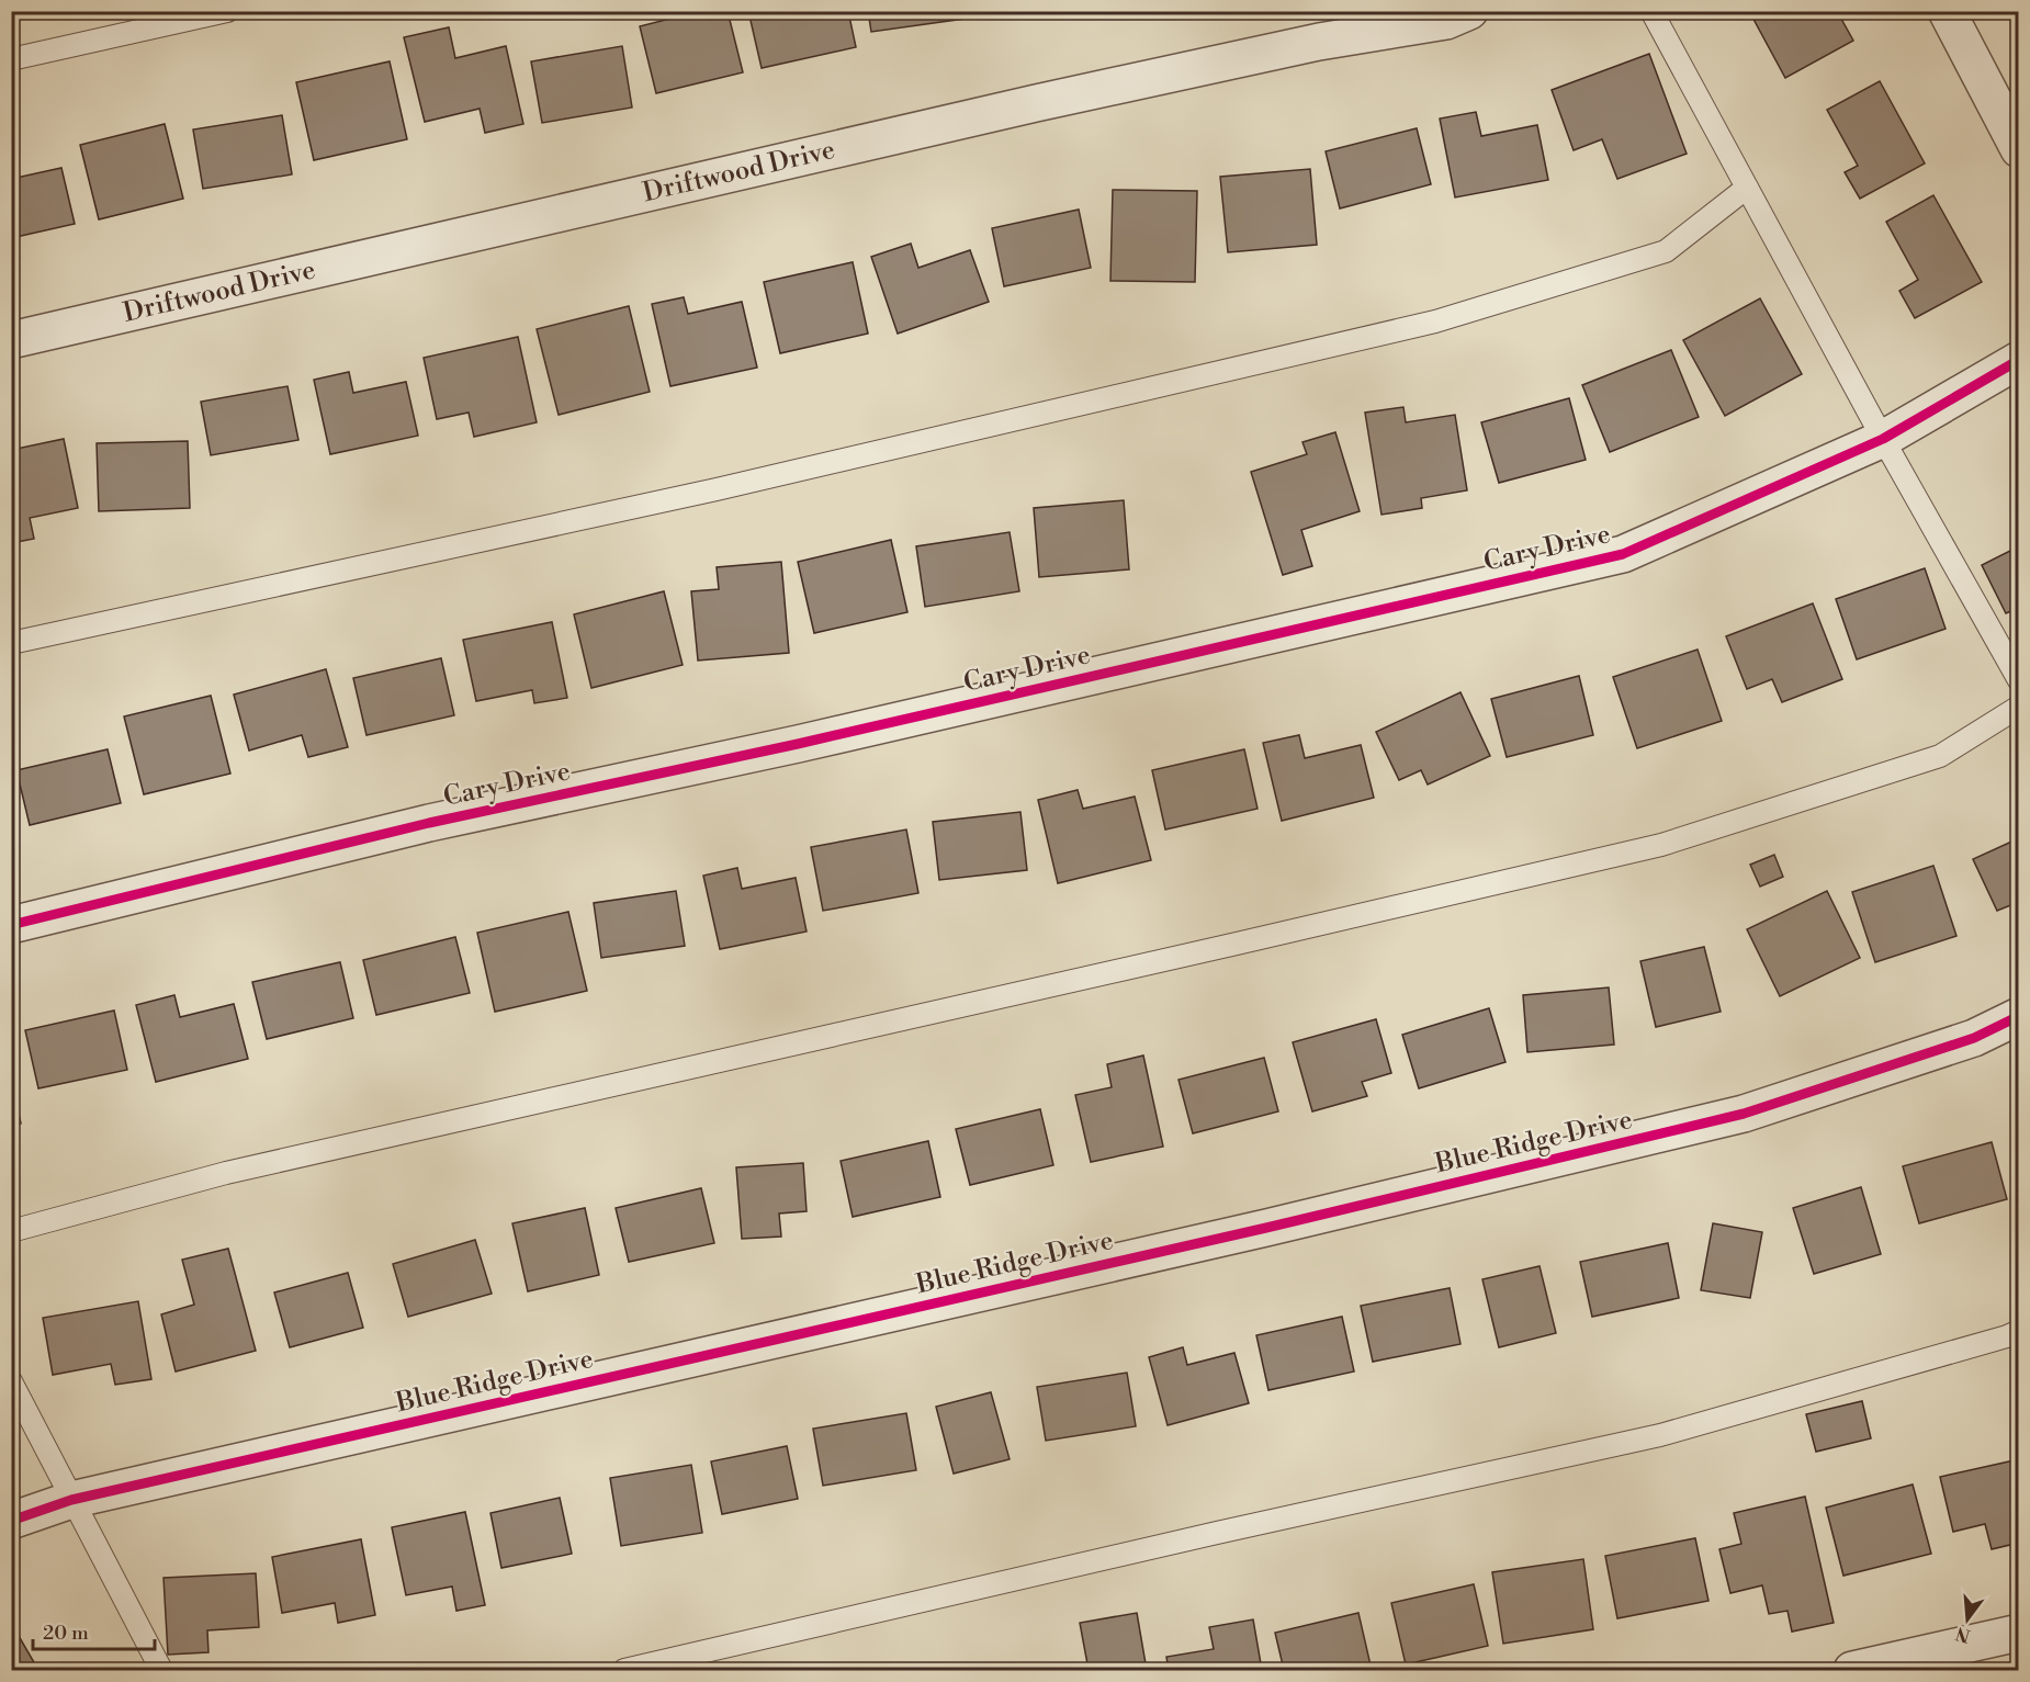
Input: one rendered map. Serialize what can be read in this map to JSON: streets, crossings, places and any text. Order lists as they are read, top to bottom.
{
  "streets": {
    "street": ["Driftwood Drive", "Cary Drive", "Blue Ridge Drive"]
  },
  "scale_bar": "20 m",
  "north": "bottom"
}
